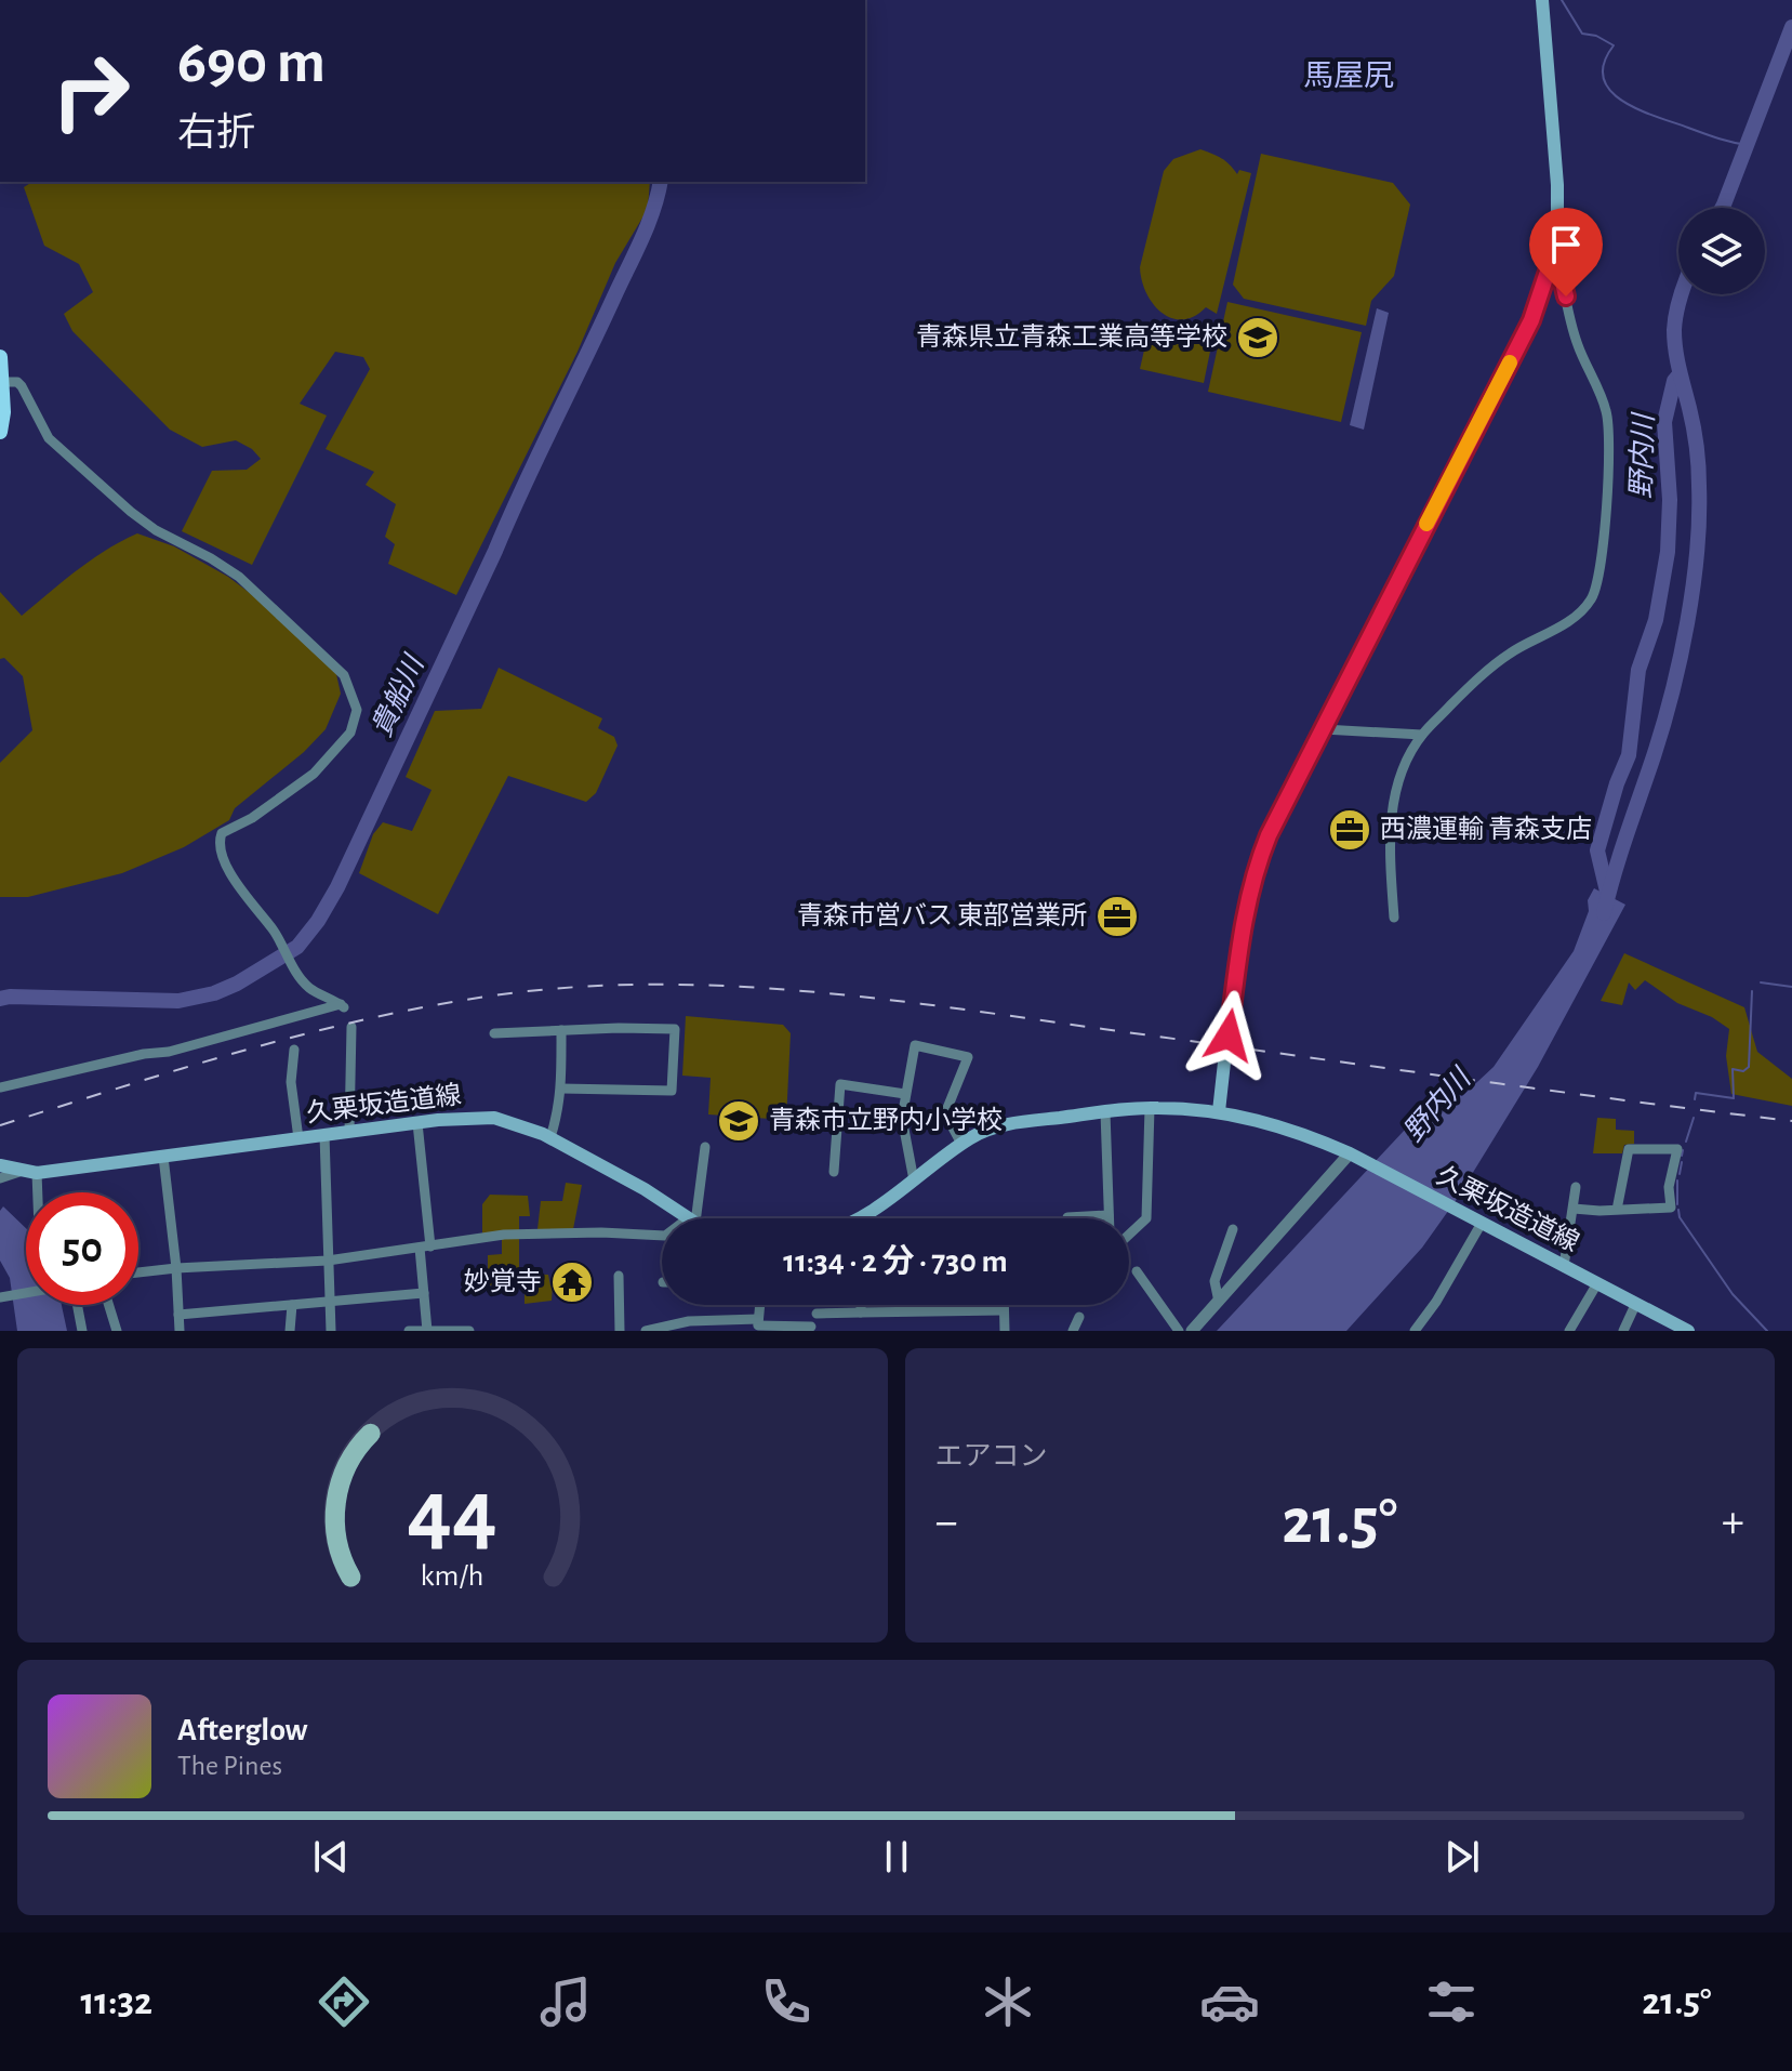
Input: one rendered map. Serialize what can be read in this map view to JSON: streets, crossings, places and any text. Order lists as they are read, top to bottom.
{
  "streets": {
    "main road": ["久栗坂造道線"]
  },
  "districts": ["馬屋尻"],
  "water": ["野内川", "貴船川"],
  "places": {
    "school or university": ["青森県立青森工業高等学校", "青森市立野内小学校"],
    "office": ["西濃運輸 青森支店", "青森市営バス 東部営業所"],
    "temple": ["妙覚寺"]
  },
  "page": {
    "turn": ["690 m", "右折"],
    "limit": "50",
    "trip": "11:34 · 2 分 · 730 m",
    "tile": "エアコン",
    "heat": ["−", "21.5°", "+"],
    "song": ["Afterglow", "The Pines"],
    "tabs": ["11:32", "21.5°"],
    "gauge": ["44", "km/h"]
  }
}
